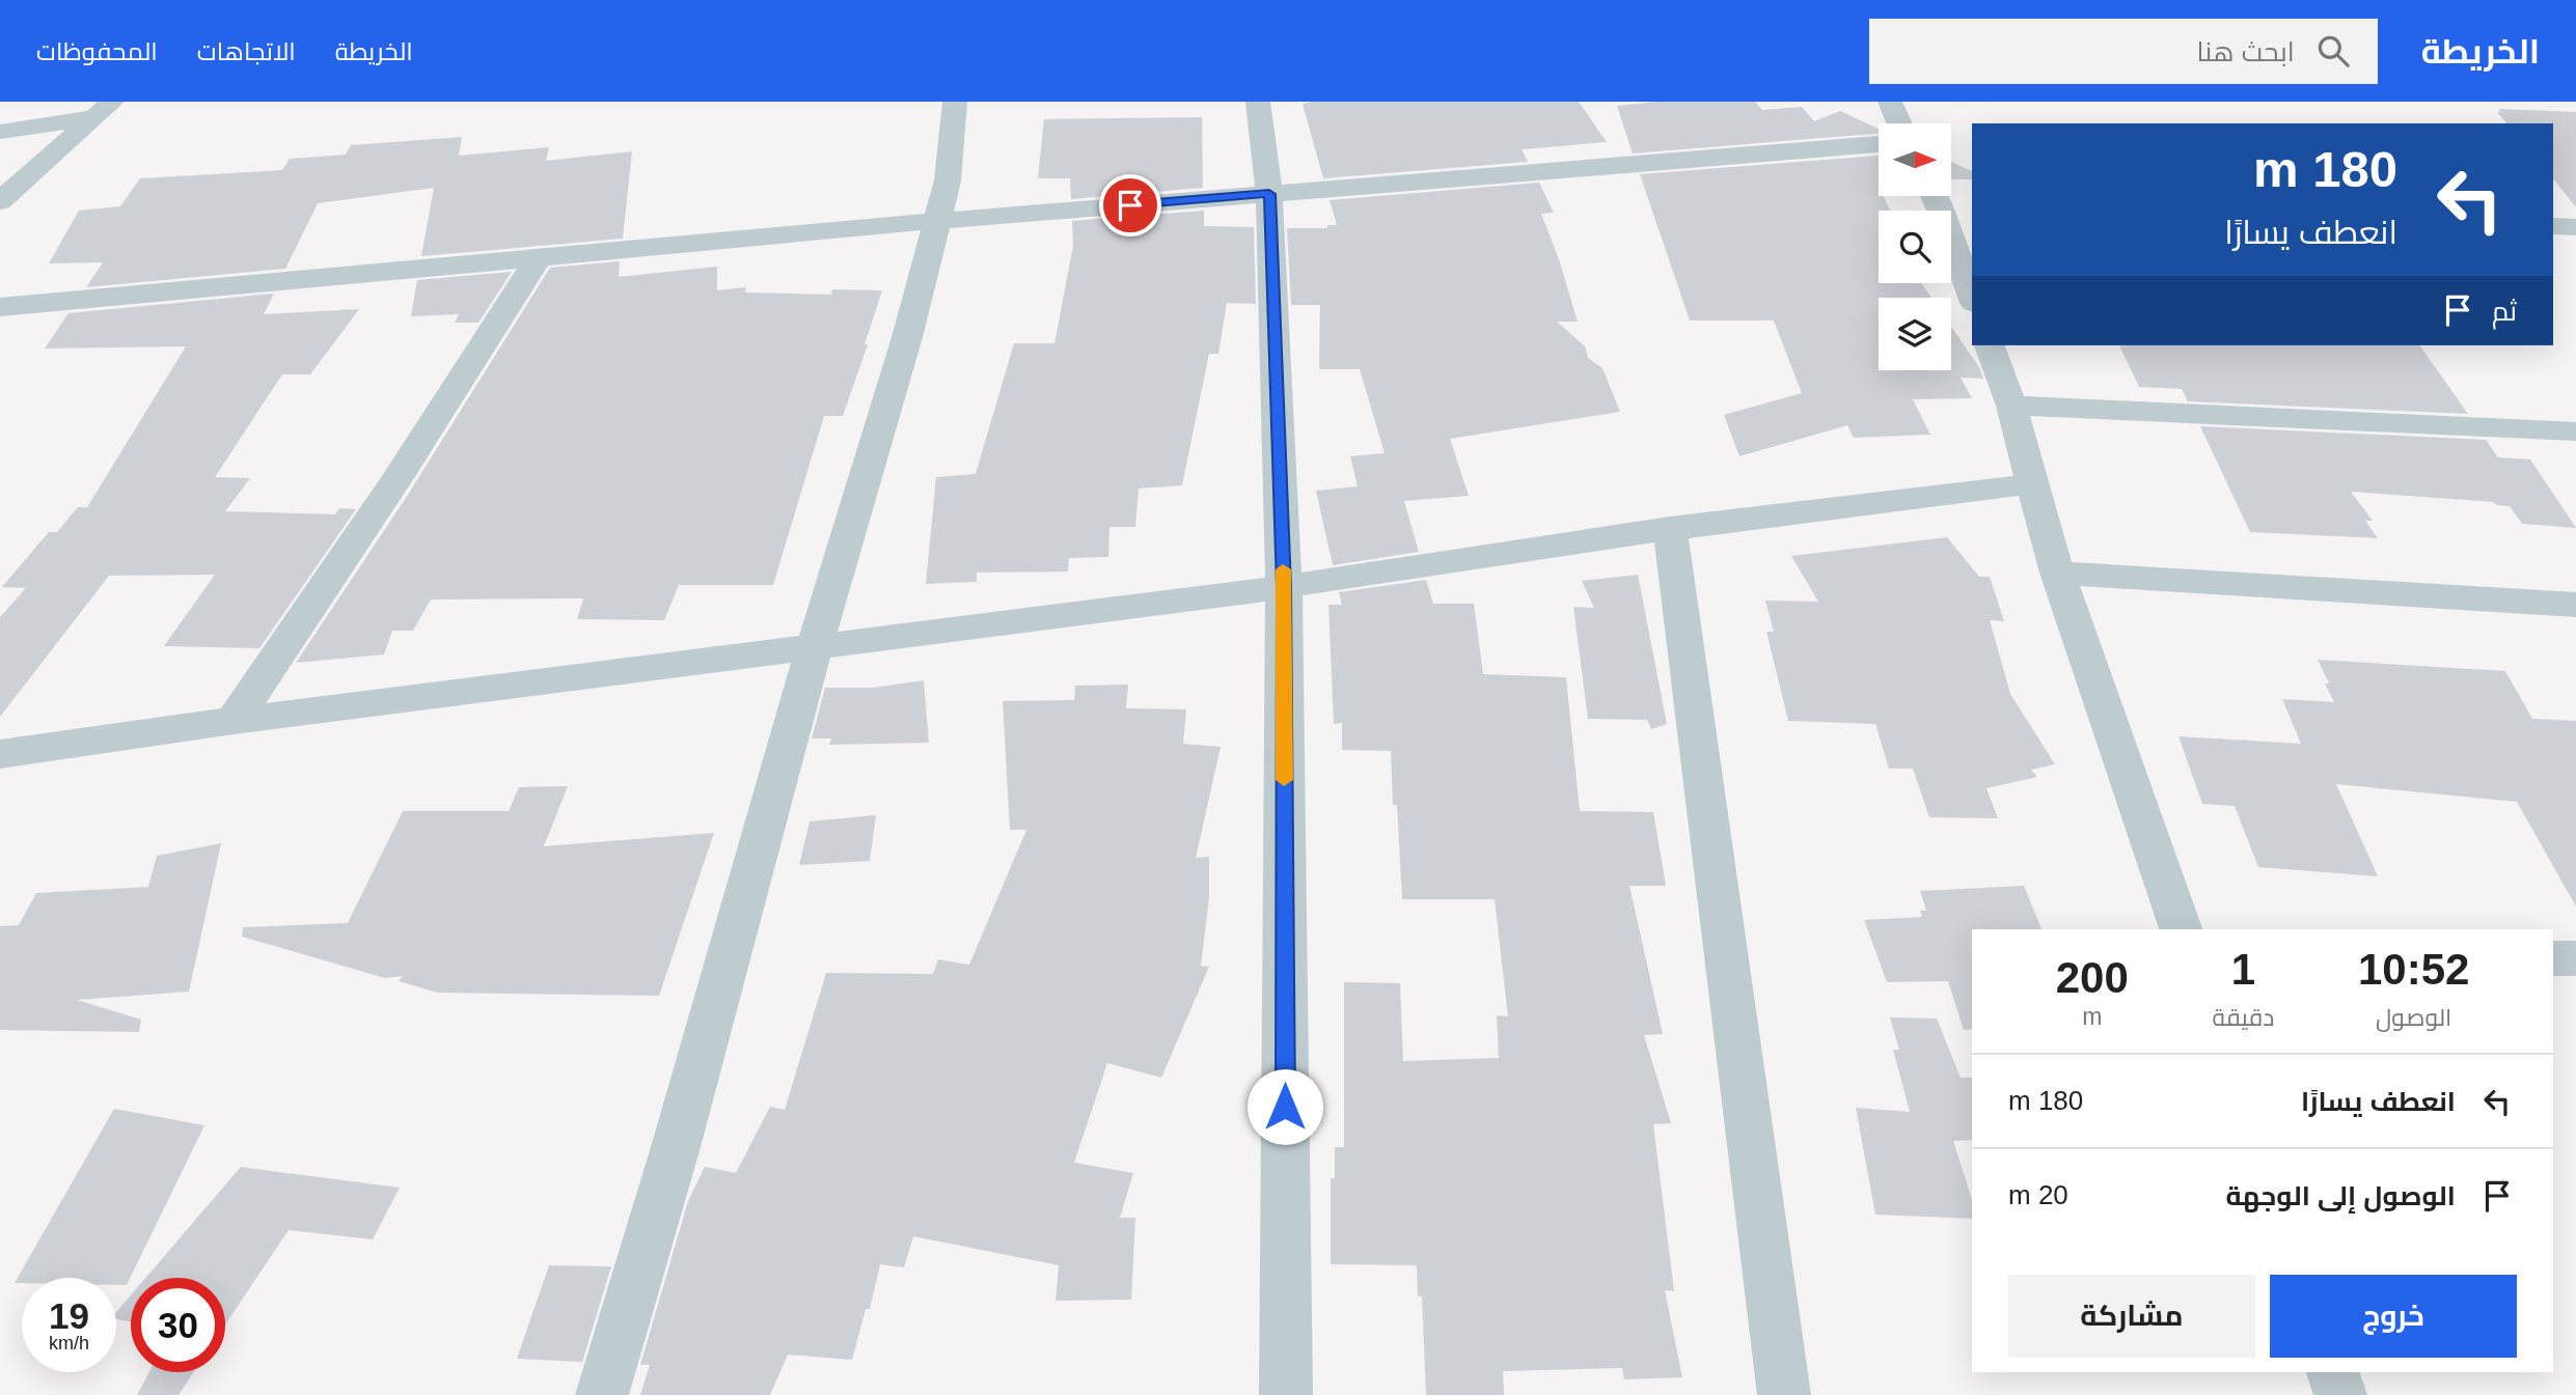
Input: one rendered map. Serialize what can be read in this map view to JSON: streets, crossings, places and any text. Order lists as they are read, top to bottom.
{
  "north": "right",
  "page": {
    "header": "الخريطة",
    "search": "ابحث هنا",
    "nav": ["الخريطة", "الاتجاهات", "المحفوظات"],
    "turn": ["180 m", "انعطف يسارًا"],
    "then": "ثم",
    "eta": [
      "10:52",
      "الوصول",
      "1",
      "دقيقة",
      "200",
      "m"
    ],
    "list": [
      {
        "name": "انعطف يسارًا",
        "value": "180 m"
      },
      {
        "name": "الوصول إلى الوجهة",
        "value": "20 m"
      }
    ],
    "buttons": ["خروج", "مشاركة"],
    "speed": "19 km/h",
    "limit": "30"
  }
}
